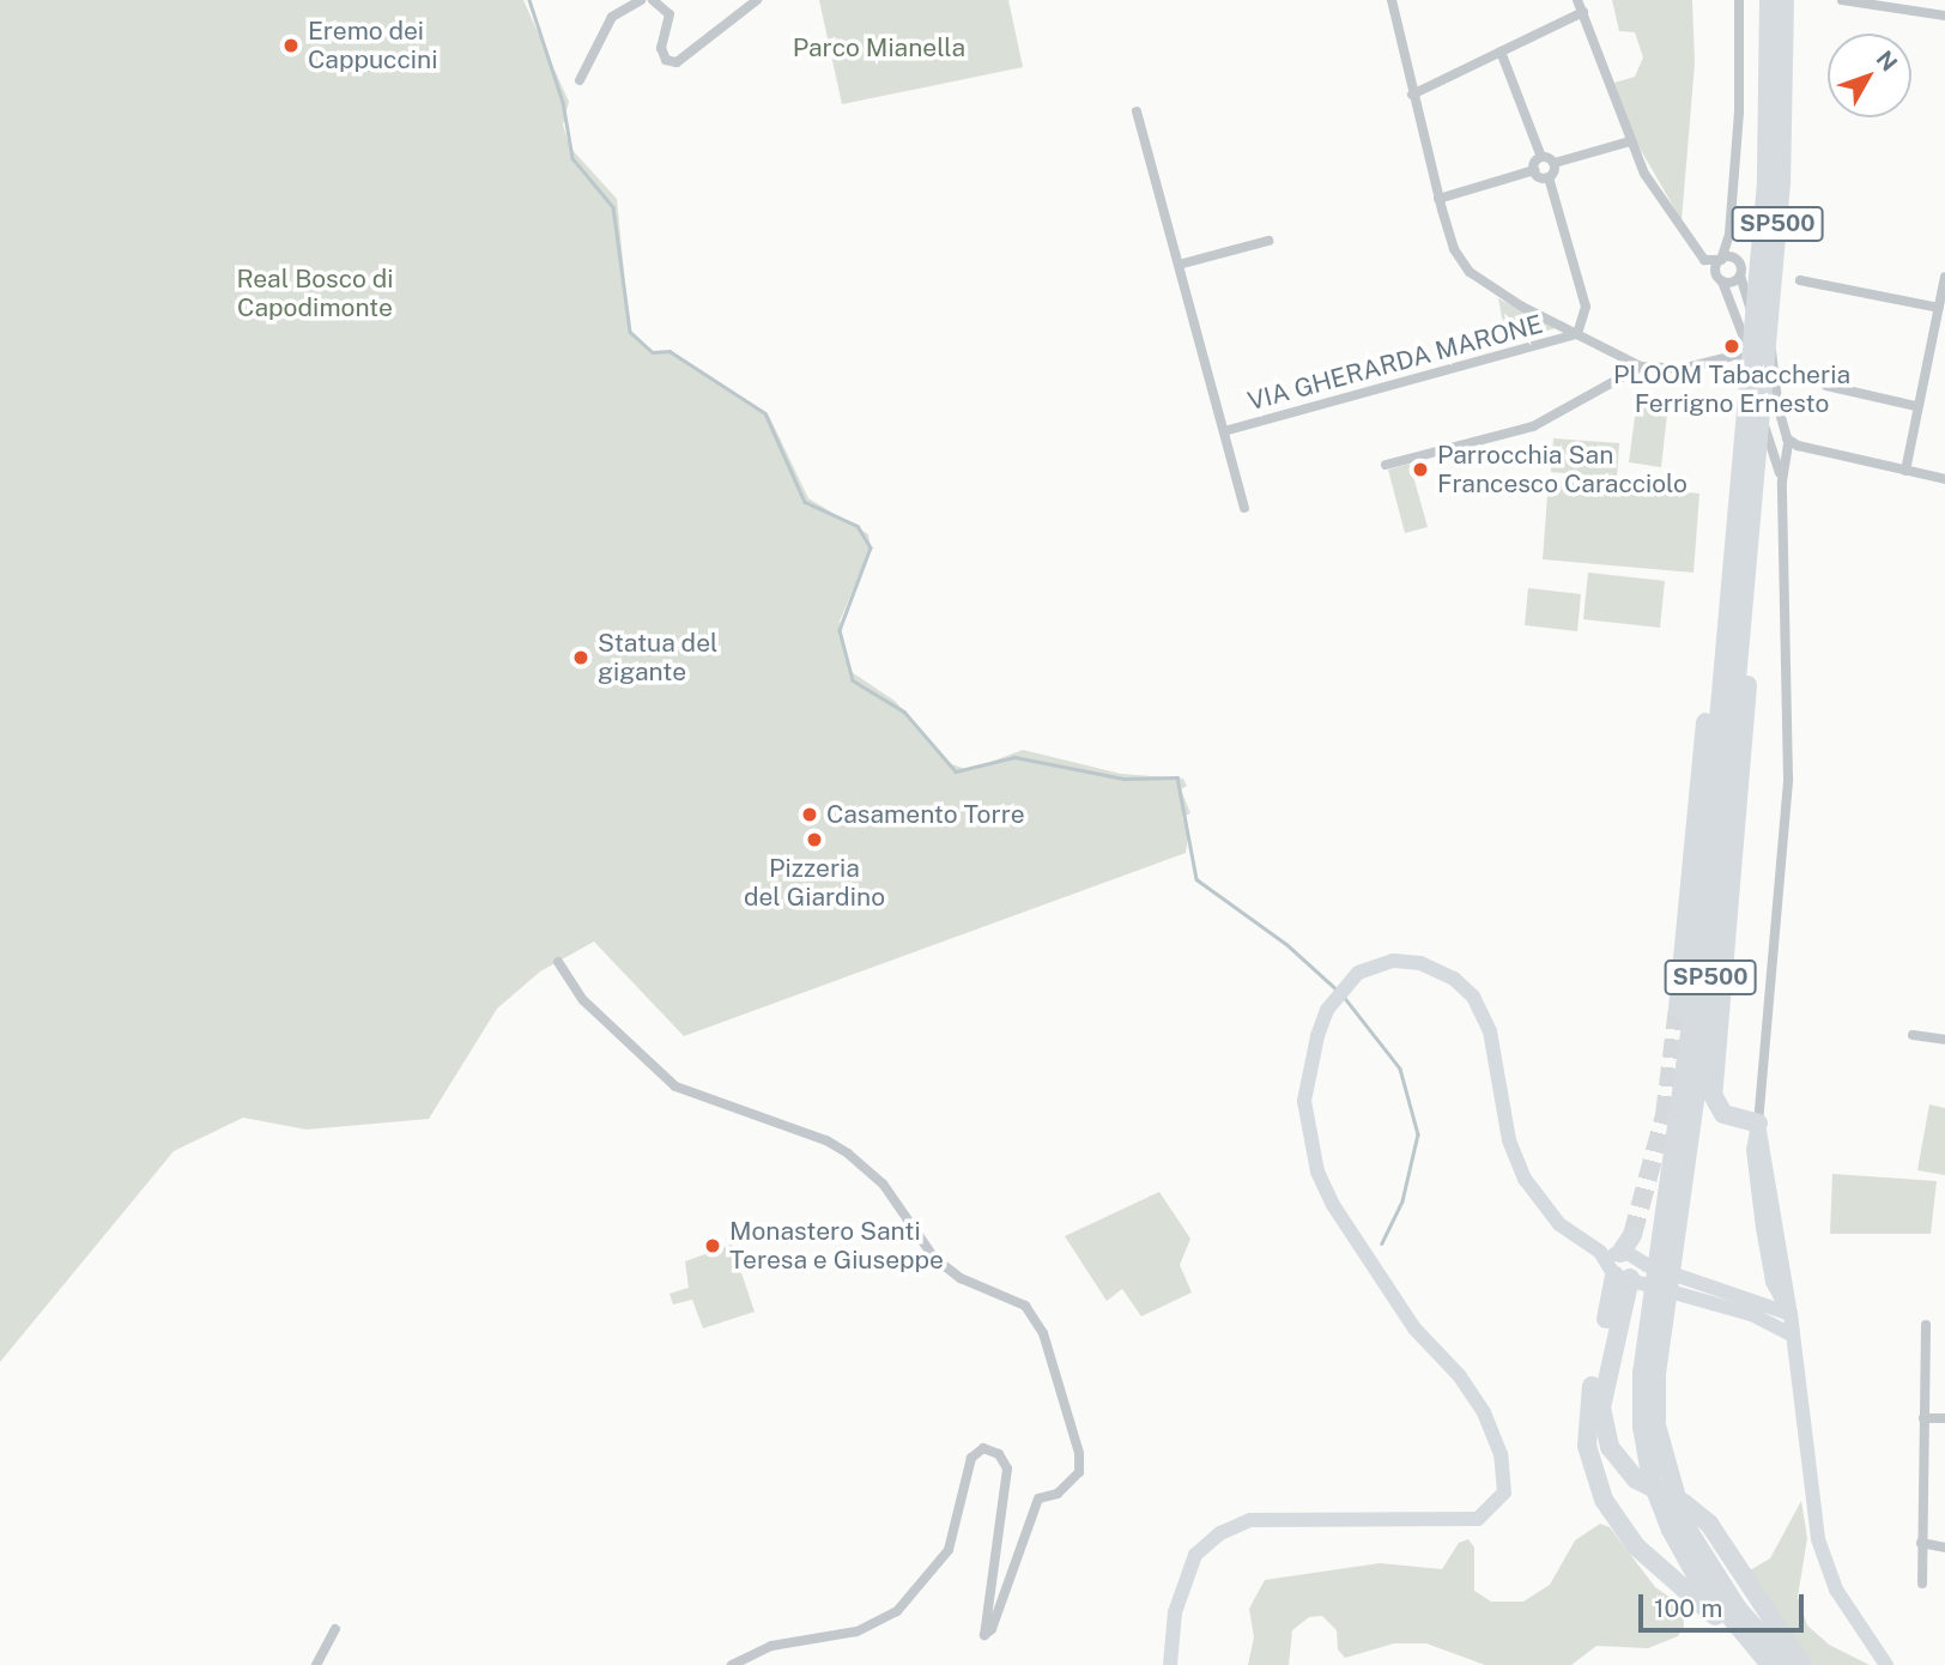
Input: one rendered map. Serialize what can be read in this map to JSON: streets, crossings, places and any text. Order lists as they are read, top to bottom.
{
  "streets": {
    "highway": ["SP500"],
    "street": ["VIA GHERARDA MARONE"]
  },
  "parks": ["Parco Mianella", "Real Bosco di Capodimonte"],
  "places": [
    "Eremo dei Cappuccini",
    "PLOOM Tabaccheria Ferrigno Ernesto",
    "Parrocchia San Francesco Caracciolo",
    "Statua del gigante",
    "Casamento Torre",
    "Pizzeria del Giardino",
    "Monastero Santi Teresa e Giuseppe"
  ],
  "scale_bar": "100 m",
  "north": "top right"
}
